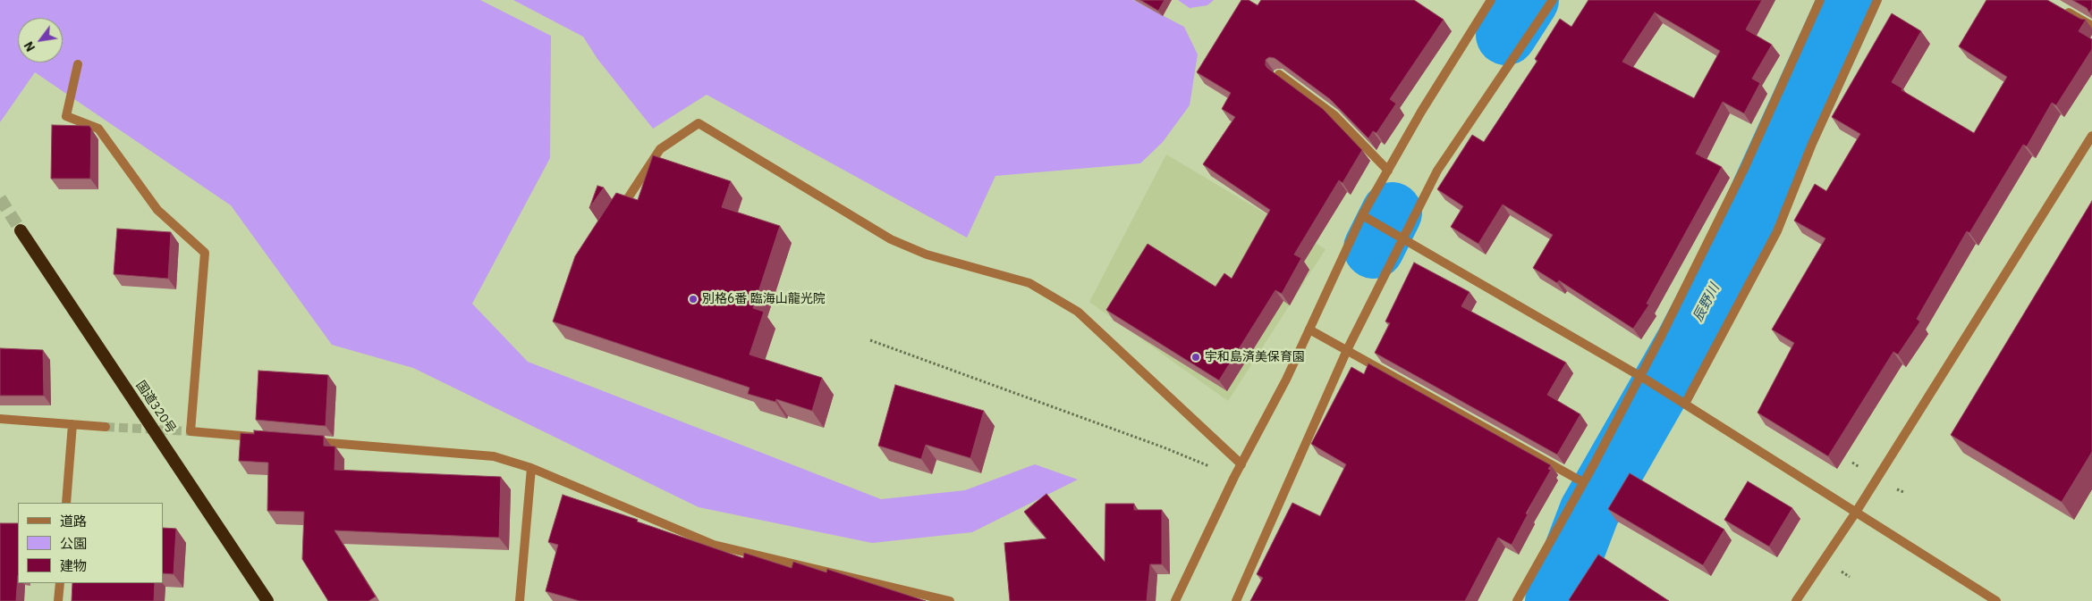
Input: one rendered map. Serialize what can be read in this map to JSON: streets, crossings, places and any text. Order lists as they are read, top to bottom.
{
  "streets": {
    "highway": ["国道320号"]
  },
  "water": ["辰野川"],
  "places": ["別格6番 臨海山龍光院", "宇和島済美保育園"],
  "legend": ["道路", "公園", "建物"],
  "north": "bottom left"
}
